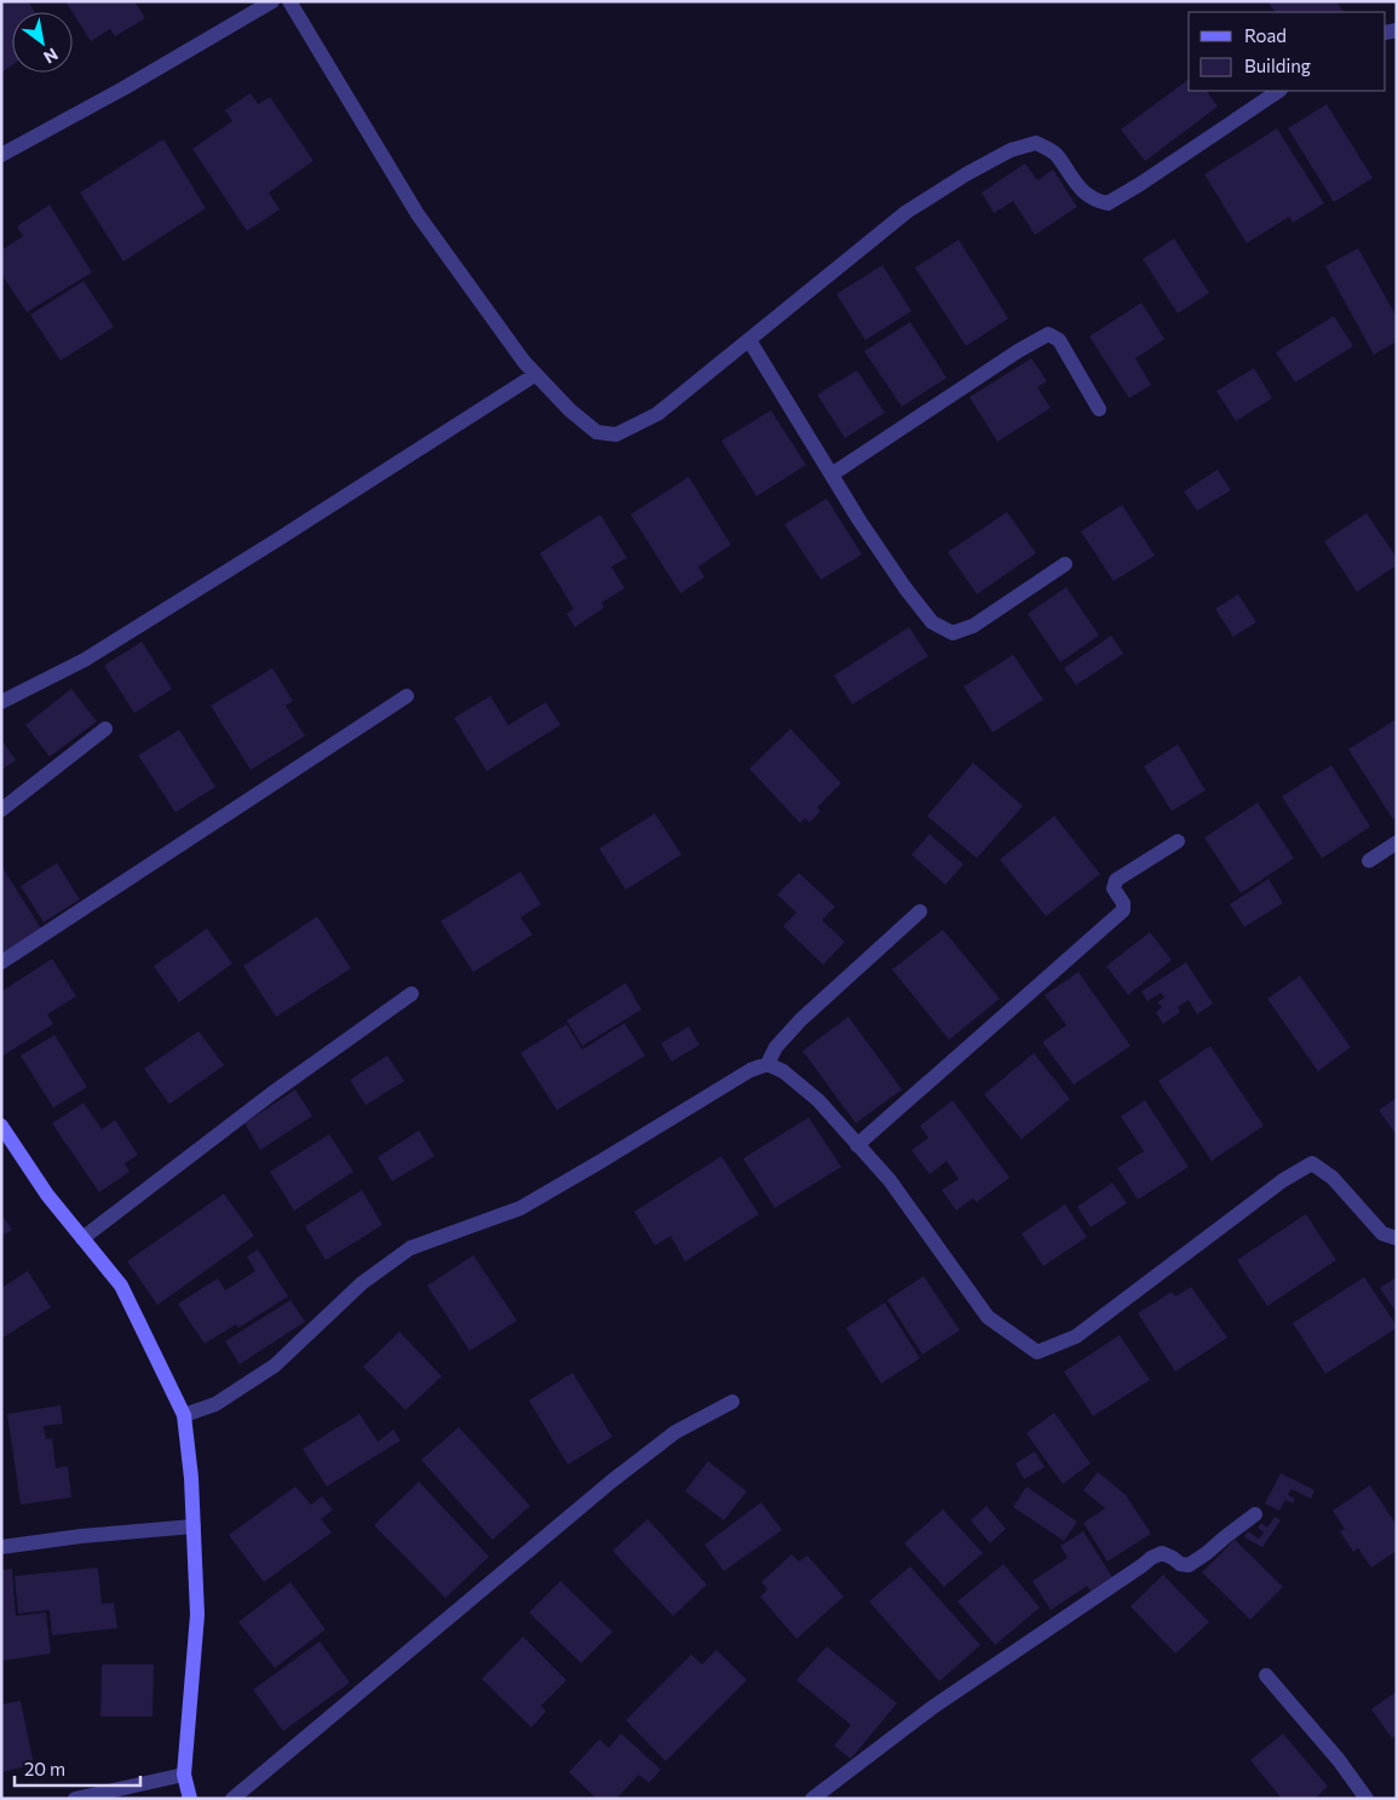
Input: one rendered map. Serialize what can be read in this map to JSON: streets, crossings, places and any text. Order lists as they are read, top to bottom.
{
  "legend": ["Road", "Building"],
  "scale_bar": "20 m",
  "north": "bottom right"
}
